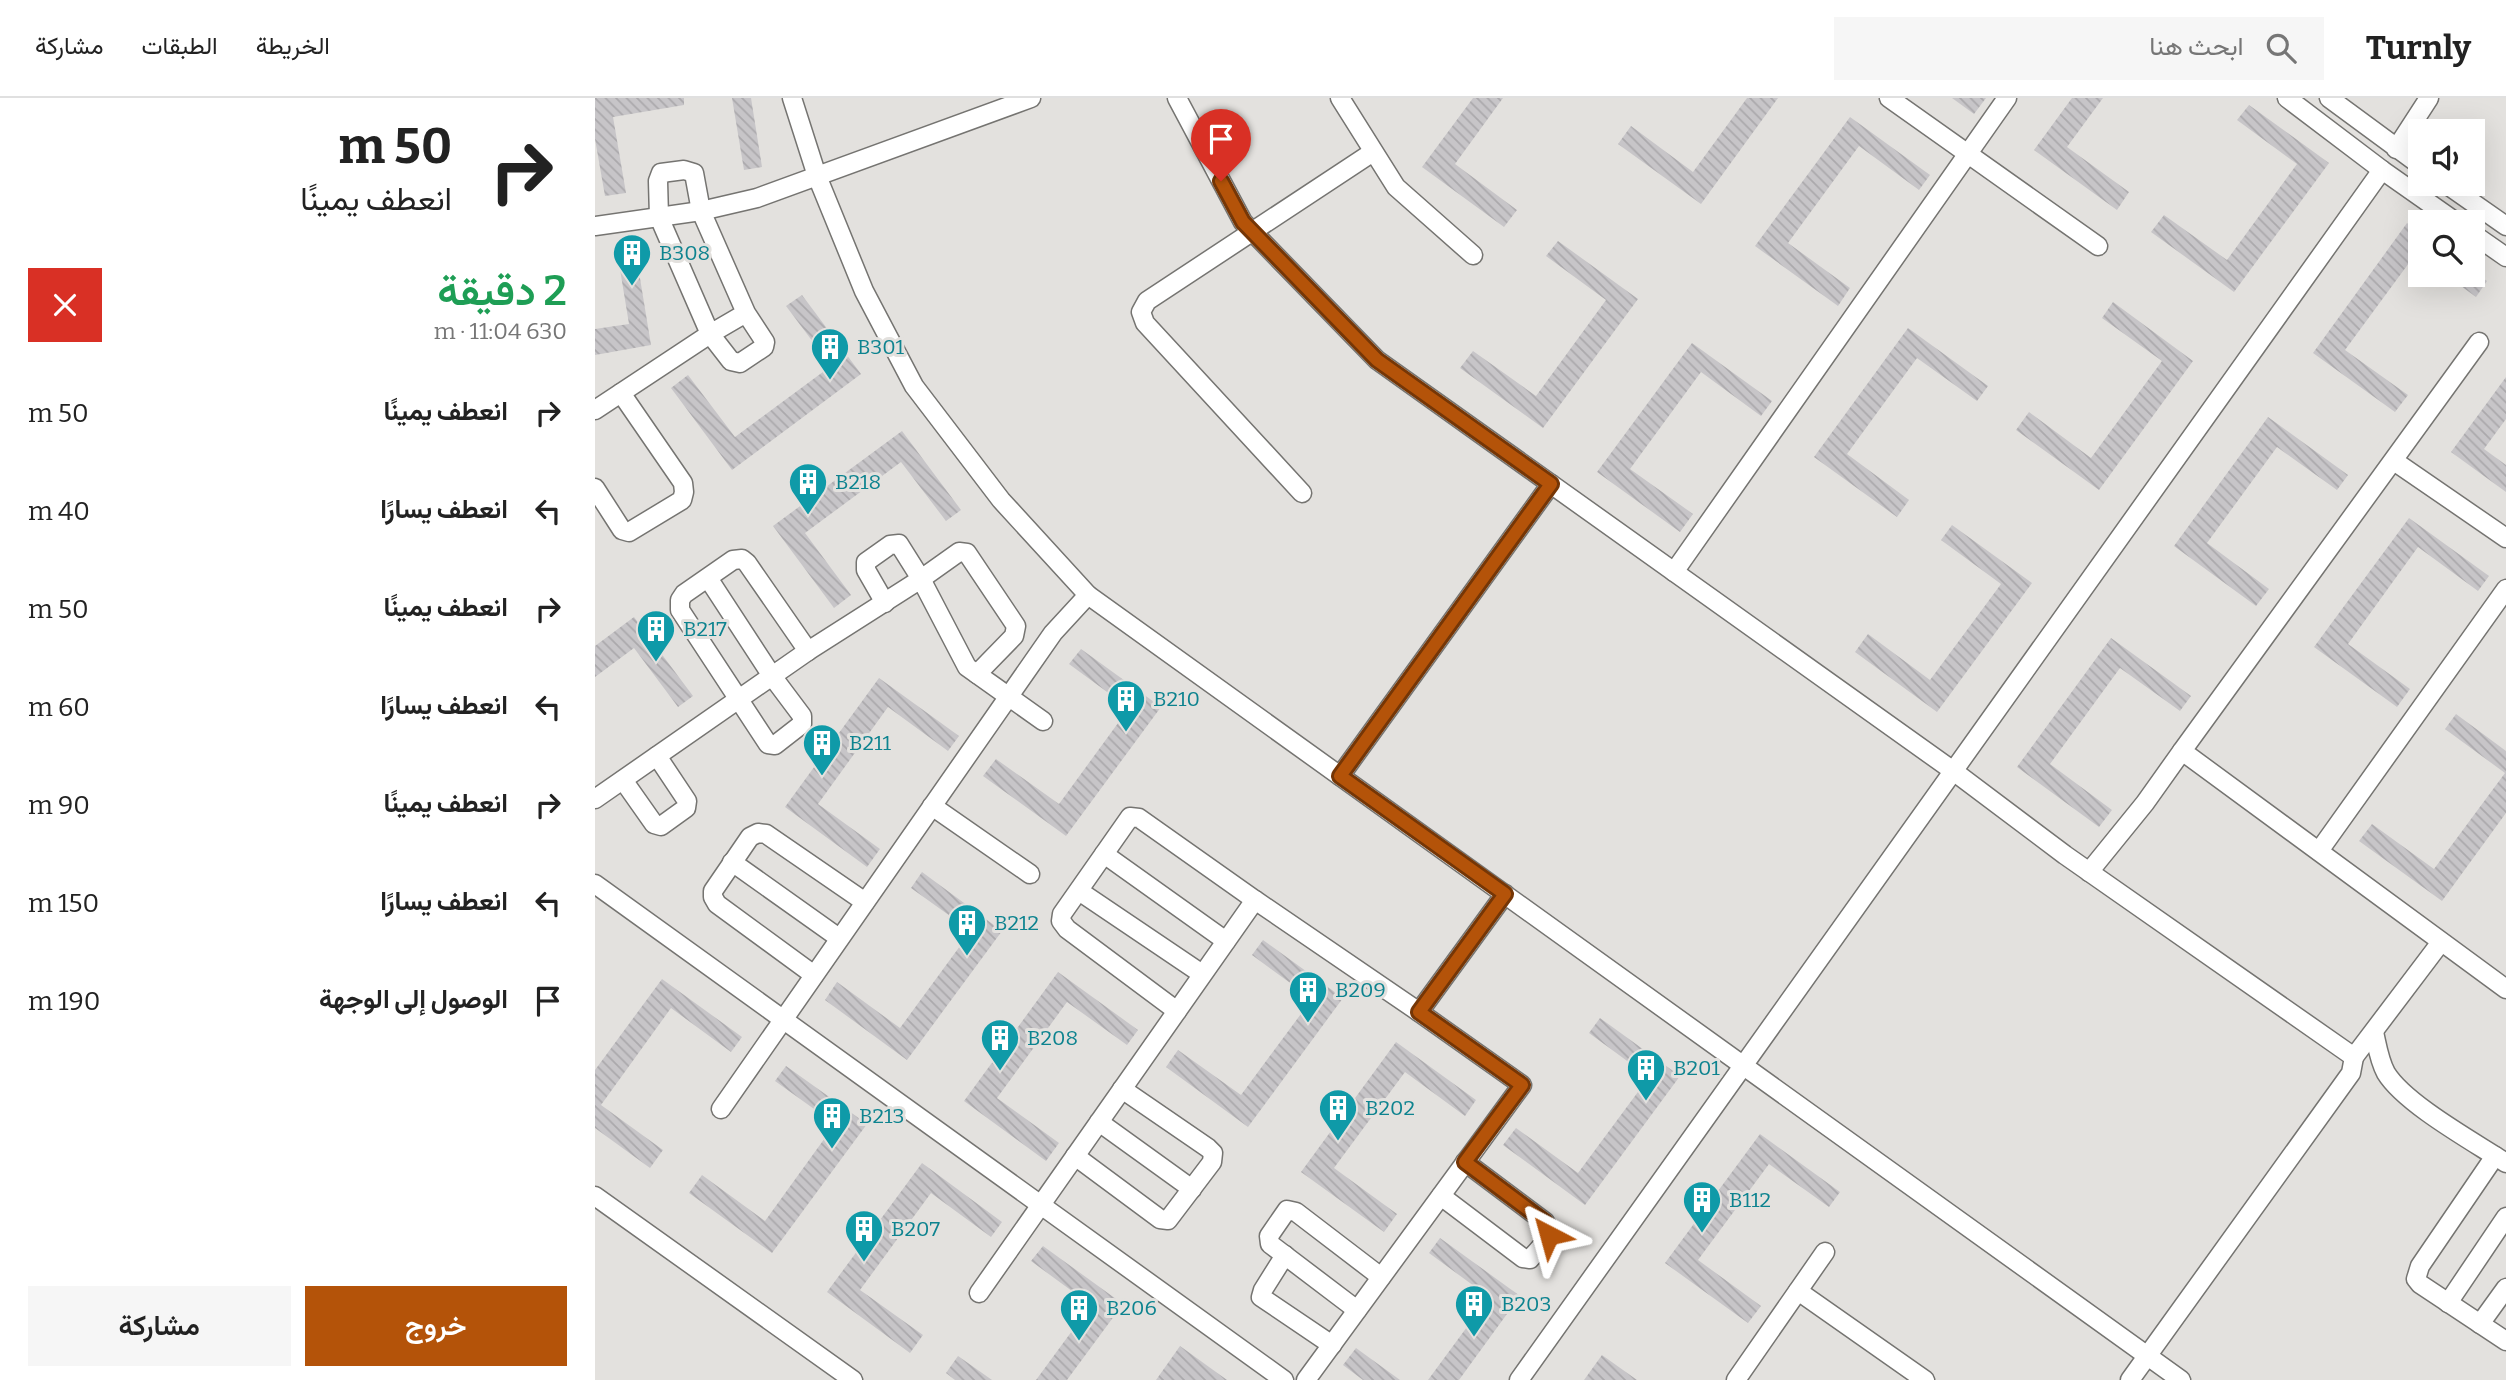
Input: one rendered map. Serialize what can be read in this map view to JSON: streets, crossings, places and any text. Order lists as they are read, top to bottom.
{
  "places": {
    "building": [
      "B308",
      "B301",
      "B218",
      "B217",
      "B210",
      "B211",
      "B212",
      "B209",
      "B208",
      "B201",
      "B202",
      "B213",
      "B112",
      "B207",
      "B203",
      "B206"
    ]
  },
  "page": {
    "header": "Turnly",
    "search": "ابحث هنا",
    "nav": ["الخريطة", "الطبقات", "مشاركة"],
    "turn": ["50 m", "انعطف يمينًا"],
    "heading": ["2 دقيقة", "630 m · 11:04"],
    "list": [
      {
        "name": "انعطف يمينًا",
        "value": "50 m"
      },
      {
        "name": "انعطف يسارًا",
        "value": "40 m"
      },
      {
        "name": "انعطف يمينًا",
        "value": "50 m"
      },
      {
        "name": "انعطف يسارًا",
        "value": "60 m"
      },
      {
        "name": "انعطف يمينًا",
        "value": "90 m"
      },
      {
        "name": "انعطف يسارًا",
        "value": "150 m"
      },
      {
        "name": "الوصول إلى الوجهة",
        "value": "190 m"
      }
    ],
    "buttons": ["خروج", "مشاركة"]
  }
}
